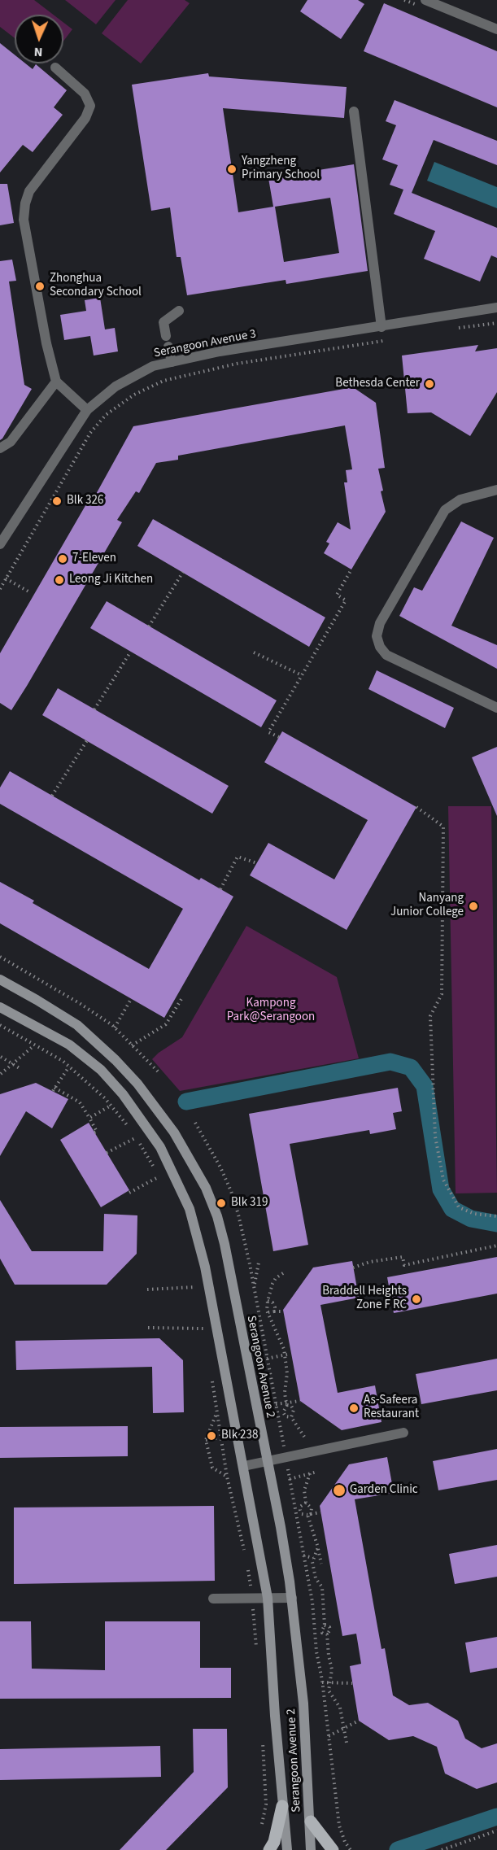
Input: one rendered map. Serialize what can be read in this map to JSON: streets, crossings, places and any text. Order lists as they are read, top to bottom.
{
  "streets": {
    "main road": ["Serangoon Avenue 2"],
    "street": ["Serangoon Avenue 3"]
  },
  "parks": ["Kampong Park@Serangoon"],
  "places": [
    "Yangzheng Primary School",
    "Zhonghua Secondary School",
    "Bethesda Center",
    "Blk 326",
    "7-Eleven",
    "Leong Ji Kitchen",
    "Nanyang Junior College",
    "Blk 319",
    "Braddell Heights Zone F RC",
    "As-Safeera Restaurant",
    "Blk 238",
    "Garden Clinic"
  ],
  "north": "bottom"
}
